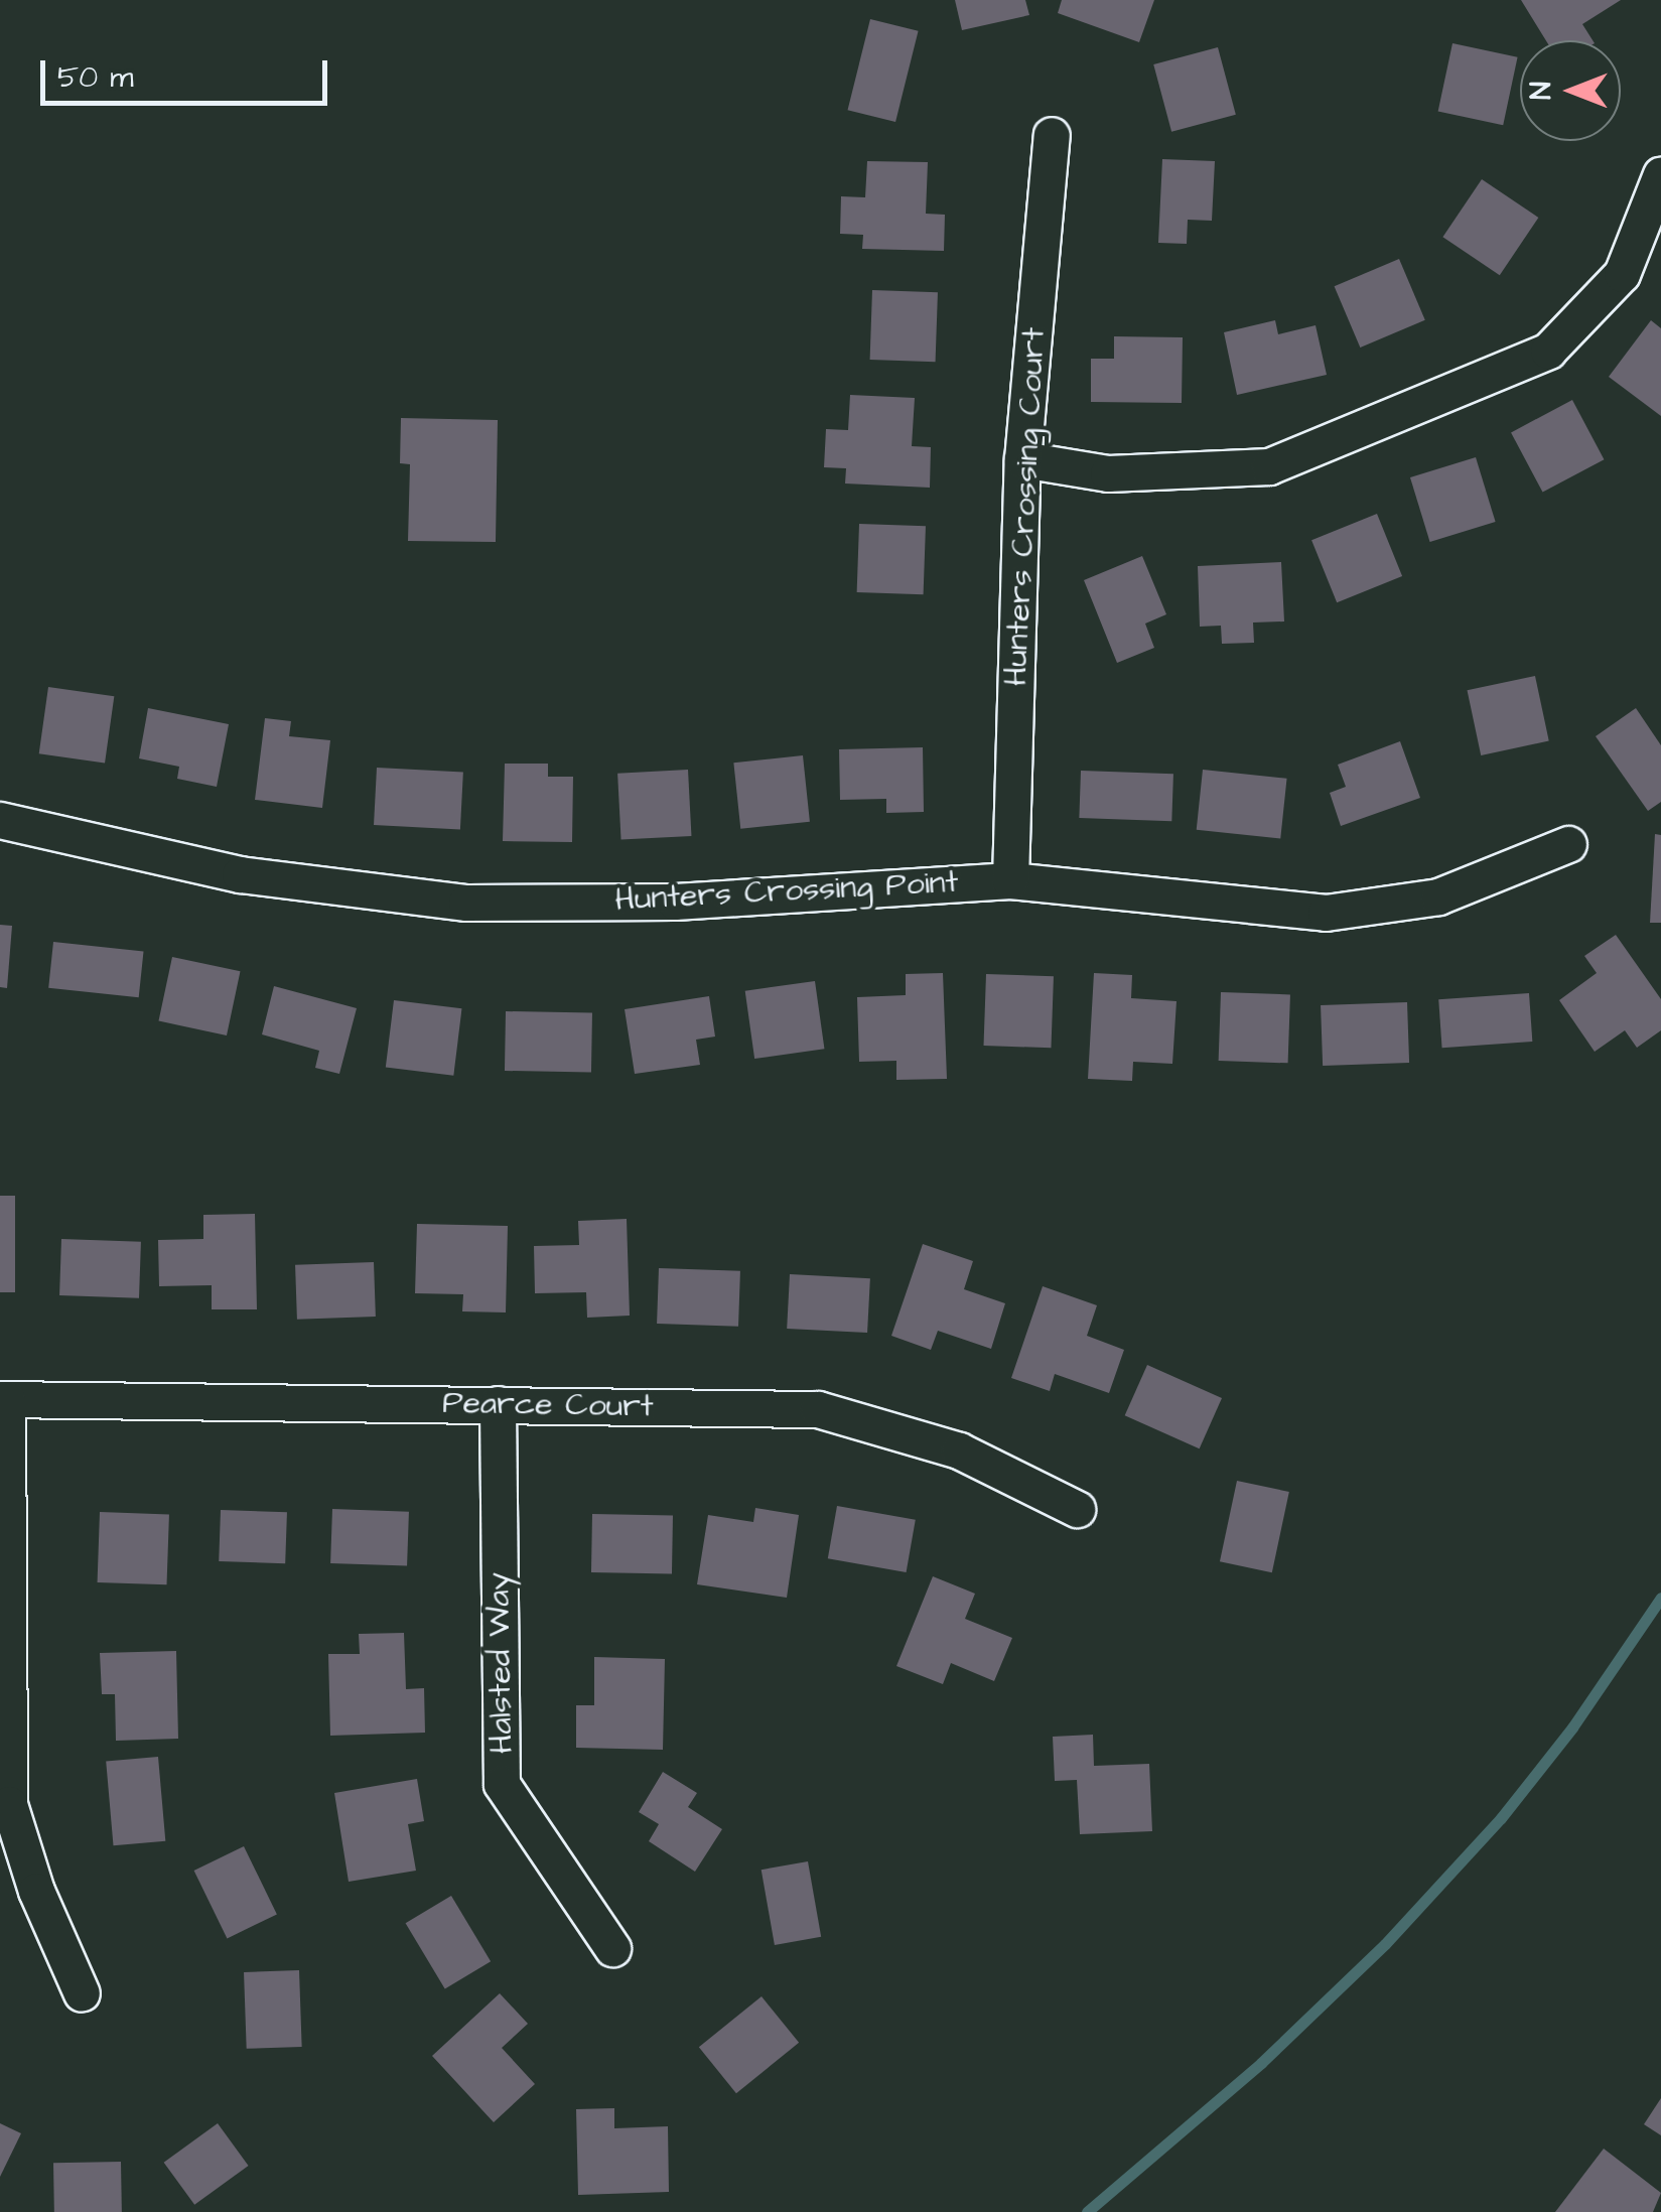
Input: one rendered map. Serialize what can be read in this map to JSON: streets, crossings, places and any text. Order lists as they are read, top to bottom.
{
  "streets": {
    "street": [
      "Hunters Crossing Court",
      "Hunters Crossing Point",
      "Pearce Court",
      "Halsted Way"
    ]
  },
  "crossings": [
    ["Hunters Crossing Court", "Hunters Crossing Point"],
    ["Pearce Court", "Halsted Way"]
  ],
  "scale_bar": "50 m",
  "north": "left"
}
